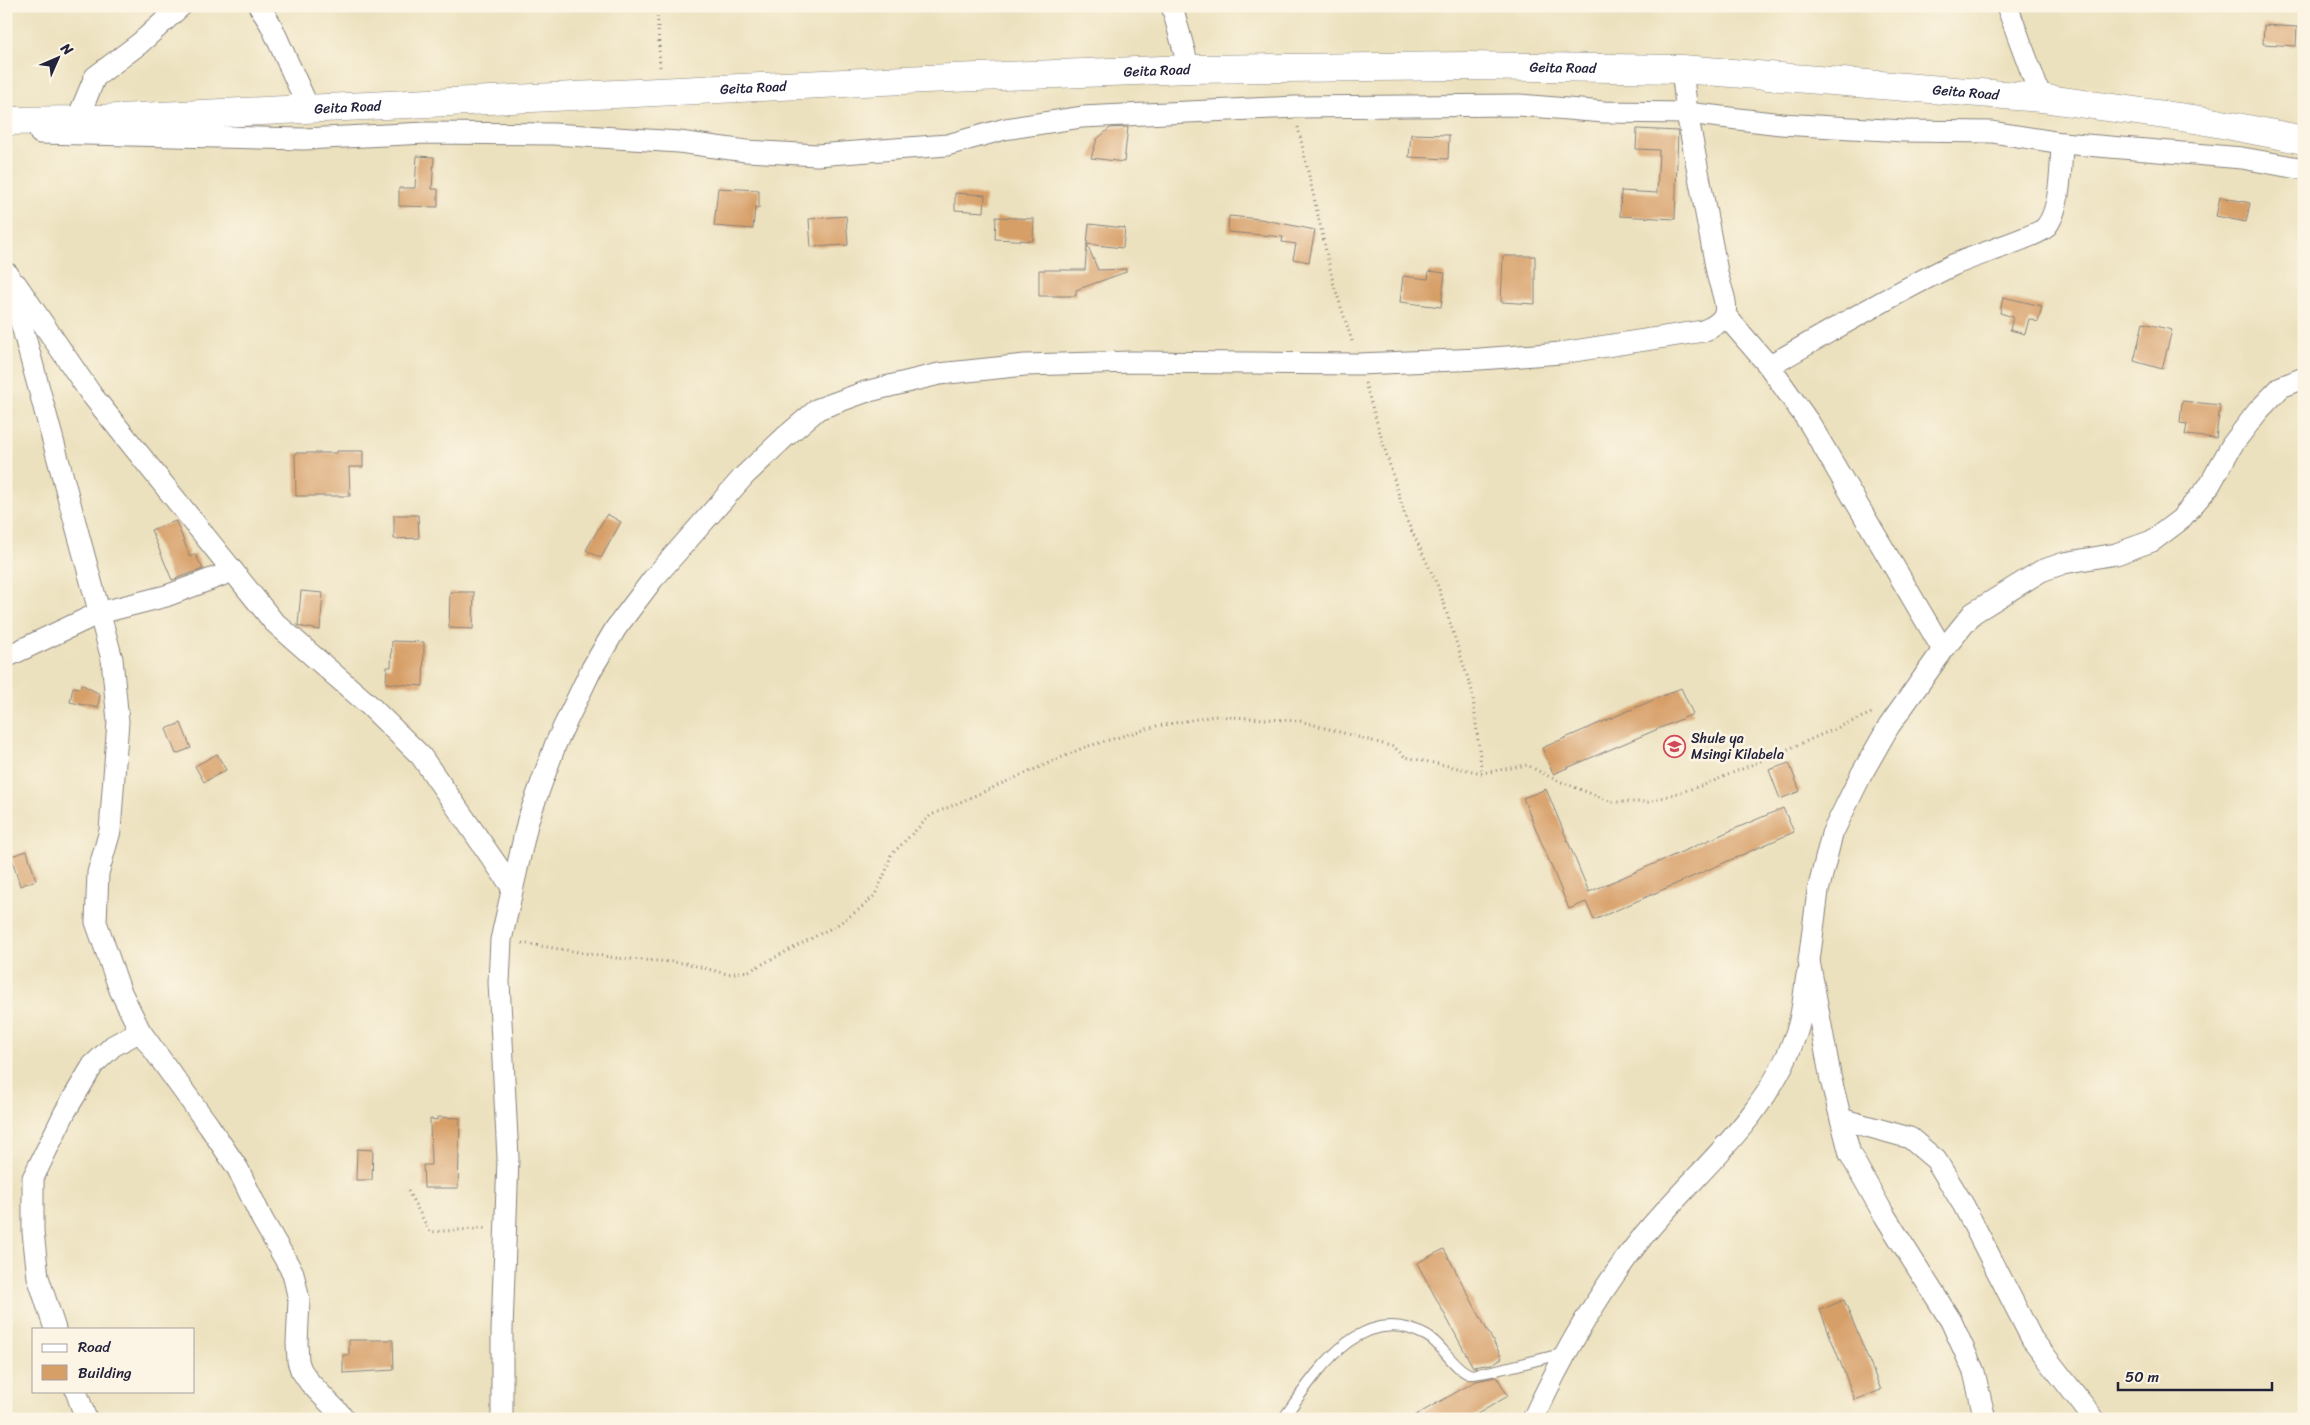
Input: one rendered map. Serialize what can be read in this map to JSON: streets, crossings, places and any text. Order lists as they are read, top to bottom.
{
  "streets": {
    "highway": ["Geita Road"]
  },
  "places": {
    "school or university": ["Shule ya Msingi Kilabela"]
  },
  "legend": ["Road", "Building"],
  "scale_bar": "50 m",
  "north": "top right"
}
